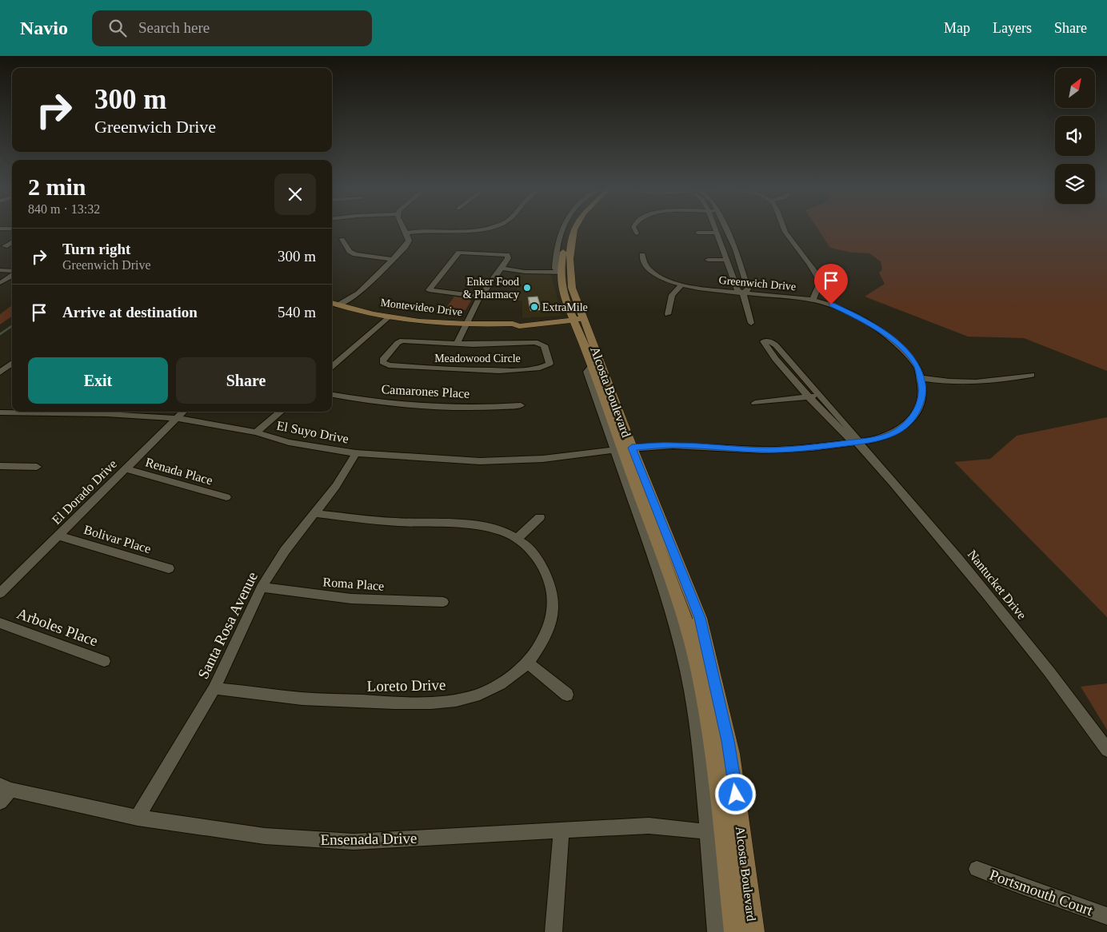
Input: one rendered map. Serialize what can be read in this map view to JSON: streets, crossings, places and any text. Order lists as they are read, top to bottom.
{
  "streets": {
    "main road": ["Montevideo Drive", "Alcosta Boulevard"],
    "street": [
      "Greenwich Drive",
      "Meadowood Circle",
      "Camarones Place",
      "El Suyo Drive",
      "Renada Place",
      "El Dorado Drive",
      "Bolivar Place",
      "Roma Place",
      "Nantucket Drive",
      "Santa Rosa Avenue",
      "Arboles Place",
      "Loreto Drive",
      "Ensenada Drive",
      "Portsmouth Court"
    ]
  },
  "crossings": [
    ["Greenwich Drive", "Alcosta Boulevard"],
    ["Greenwich Drive", "El Suyo Drive"],
    ["Greenwich Drive", "Nantucket Drive"],
    ["Montevideo Drive", "Meadowood Circle"],
    ["Montevideo Drive", "Alcosta Boulevard"],
    ["Alcosta Boulevard", "El Suyo Drive"],
    ["Alcosta Boulevard", "Ensenada Drive"],
    ["El Suyo Drive", "El Dorado Drive"],
    ["El Suyo Drive", "Santa Rosa Avenue"],
    ["Renada Place", "El Dorado Drive"],
    ["El Dorado Drive", "Bolivar Place"],
    ["Roma Place", "Santa Rosa Avenue"],
    ["Santa Rosa Avenue", "Loreto Drive"],
    ["Santa Rosa Avenue", "Ensenada Drive"]
  ],
  "places": ["Enker Food & Pharmacy", "ExtraMile"],
  "north": "top right",
  "page": {
    "header": "Navio",
    "search": "Search here",
    "nav": ["Map", "Layers", "Share"],
    "turn": ["300 m", "Greenwich Drive"],
    "heading": ["2 min", "840 m · 13:32"],
    "list": [
      {
        "name": "Turn right",
        "note": "Greenwich Drive",
        "value": "300 m"
      },
      {
        "name": "Arrive at destination",
        "value": "540 m"
      }
    ],
    "buttons": ["Exit", "Share"]
  }
}
